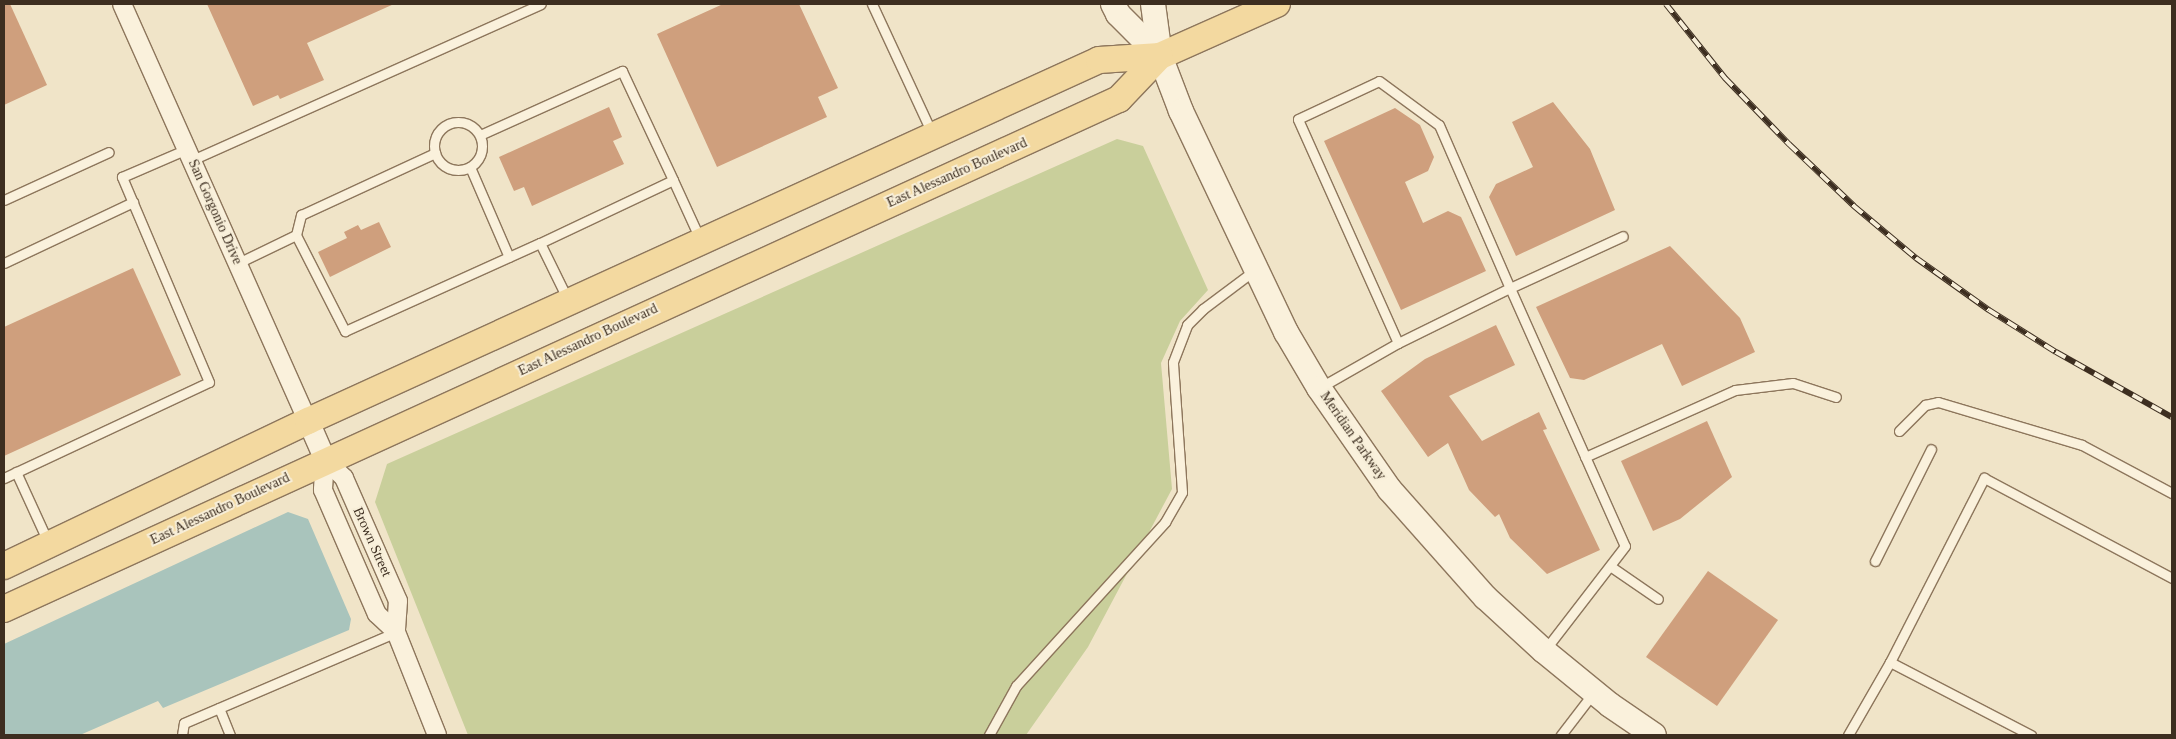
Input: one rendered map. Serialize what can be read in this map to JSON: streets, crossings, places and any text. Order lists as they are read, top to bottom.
{
  "streets": {
    "main road": ["East Alessandro Boulevard", "Meridian Parkway"],
    "street": ["San Gorgonio Drive", "Brown Street"]
  },
  "crossings": [
    ["East Alessandro Boulevard", "San Gorgonio Drive"],
    ["East Alessandro Boulevard", "Meridian Parkway"],
    ["East Alessandro Boulevard", "Brown Street"],
    ["San Gorgonio Drive", "Brown Street"]
  ]
}
